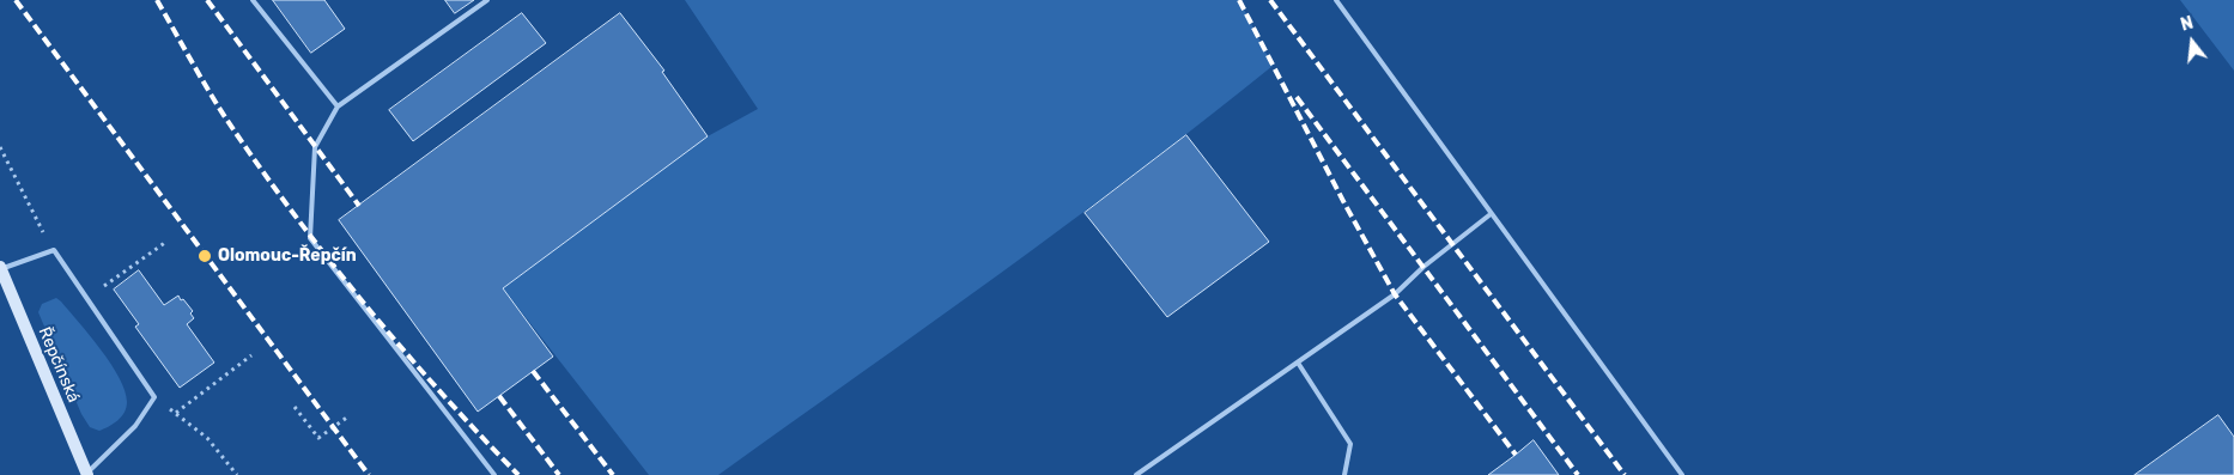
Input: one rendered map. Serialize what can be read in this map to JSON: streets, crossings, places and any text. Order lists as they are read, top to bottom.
{
  "streets": {
    "street": ["Řepčínská"]
  },
  "places": ["Olomouc-Řepčín"],
  "north": "top"
}
